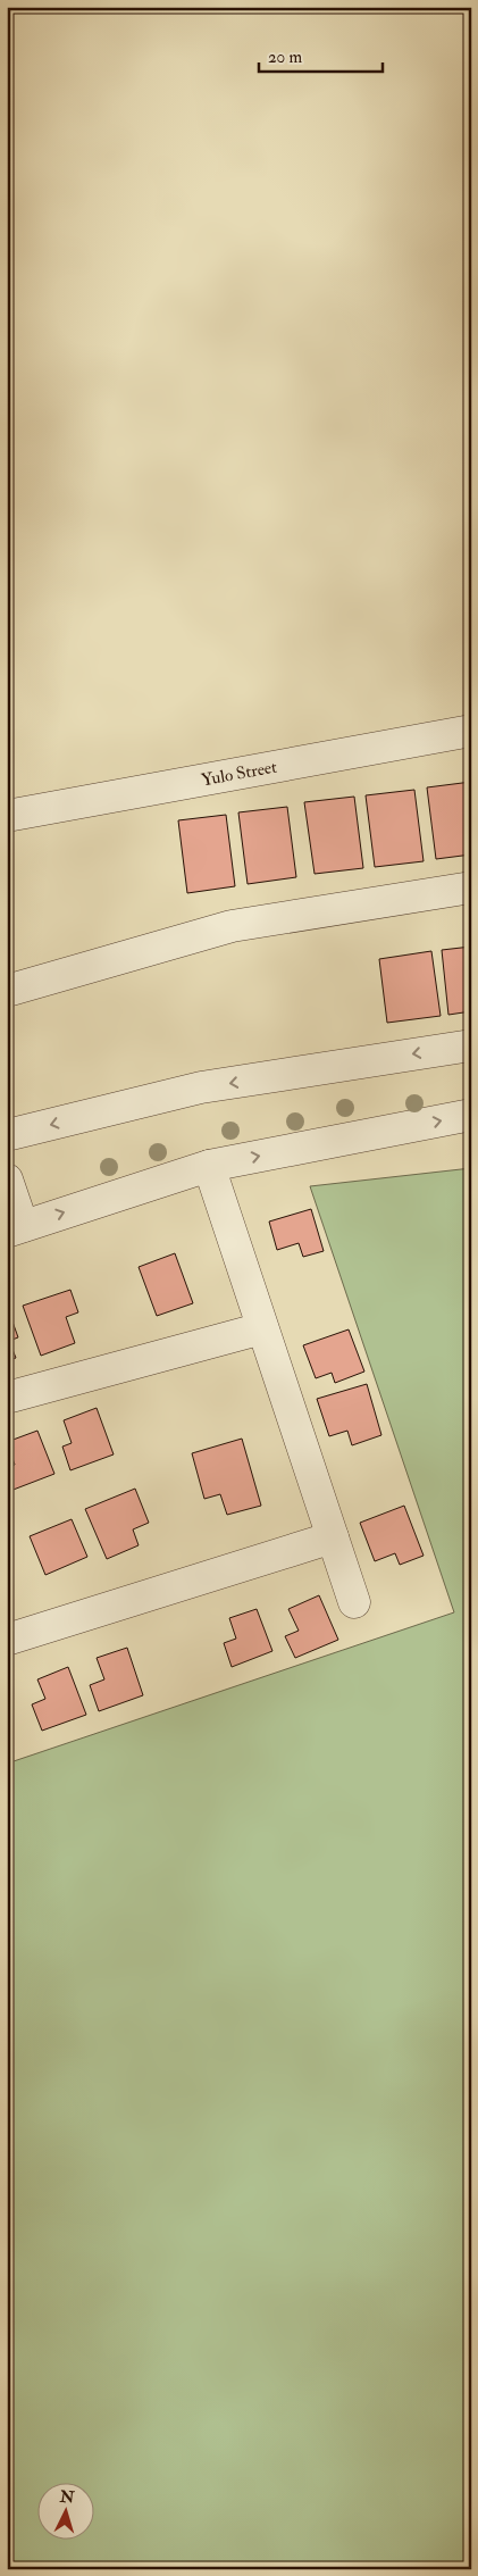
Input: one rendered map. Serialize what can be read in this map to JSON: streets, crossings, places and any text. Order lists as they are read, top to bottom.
{
  "streets": {
    "street": ["Yulo Street"]
  },
  "scale_bar": "20 m",
  "north": "top"
}
